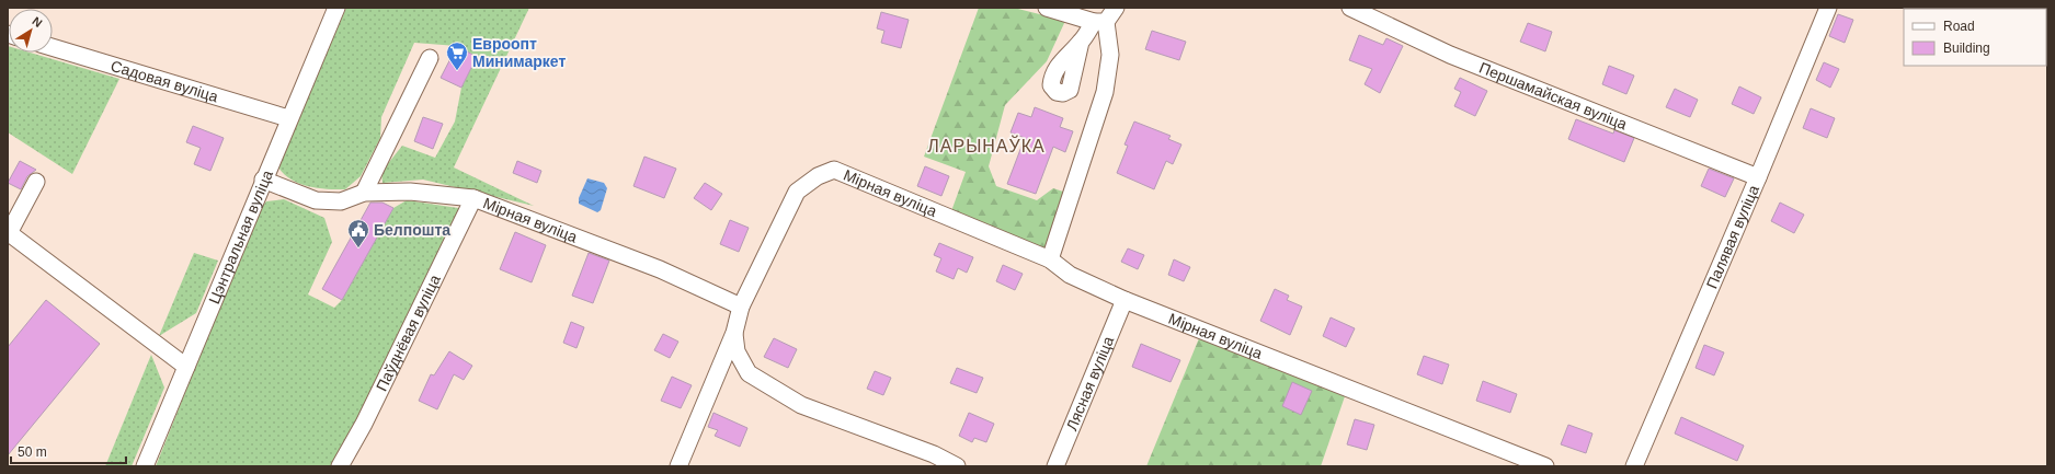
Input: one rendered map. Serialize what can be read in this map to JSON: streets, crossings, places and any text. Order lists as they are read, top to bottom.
{
  "streets": {
    "street": [
      "Садовая вуліца",
      "Першамайская вуліца",
      "Мірная вуліца",
      "Цэнтральная вуліца",
      "Палявая вуліца",
      "Паўднёвая вуліца",
      "Лясная вуліца"
    ]
  },
  "crossings": [
    ["Садовая вуліца", "Цэнтральная вуліца"],
    ["Першамайская вуліца", "Палявая вуліца"],
    ["Мірная вуліца", "Цэнтральная вуліца"],
    ["Мірная вуліца", "Паўднёвая вуліца"],
    ["Мірная вуліца", "Лясная вуліца"]
  ],
  "districts": ["ЛАРЫНАЎКА"],
  "places": {
    "supermarket": ["Евроопт Минимаркет"],
    "public building": ["Белпошта"]
  },
  "legend": ["Road", "Building"],
  "scale_bar": "50 m",
  "north": "top right"
}
